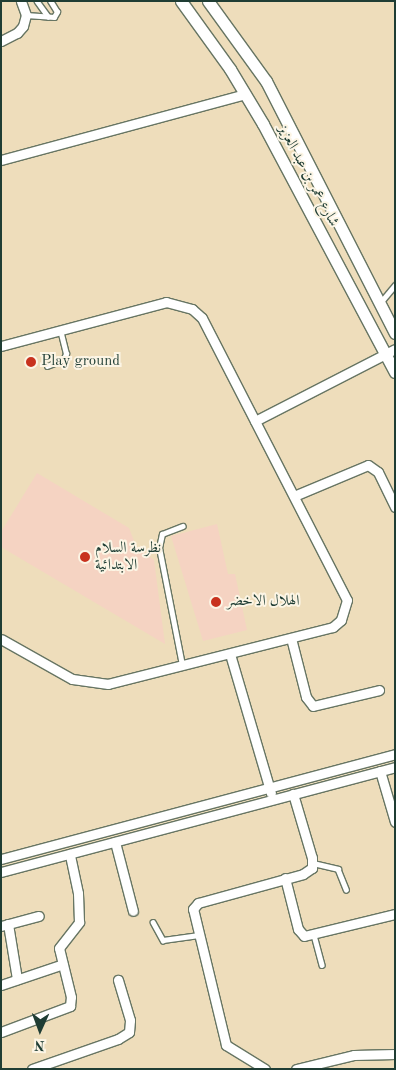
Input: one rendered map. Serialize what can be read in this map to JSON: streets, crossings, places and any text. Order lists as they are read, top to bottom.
{
  "streets": {
    "street": ["شارع عمر بن عبد العزيز"]
  },
  "places": ["Play ground", "نظرسة السلام الابتدائية", "الهلال الاخضر"],
  "north": "bottom"
}
